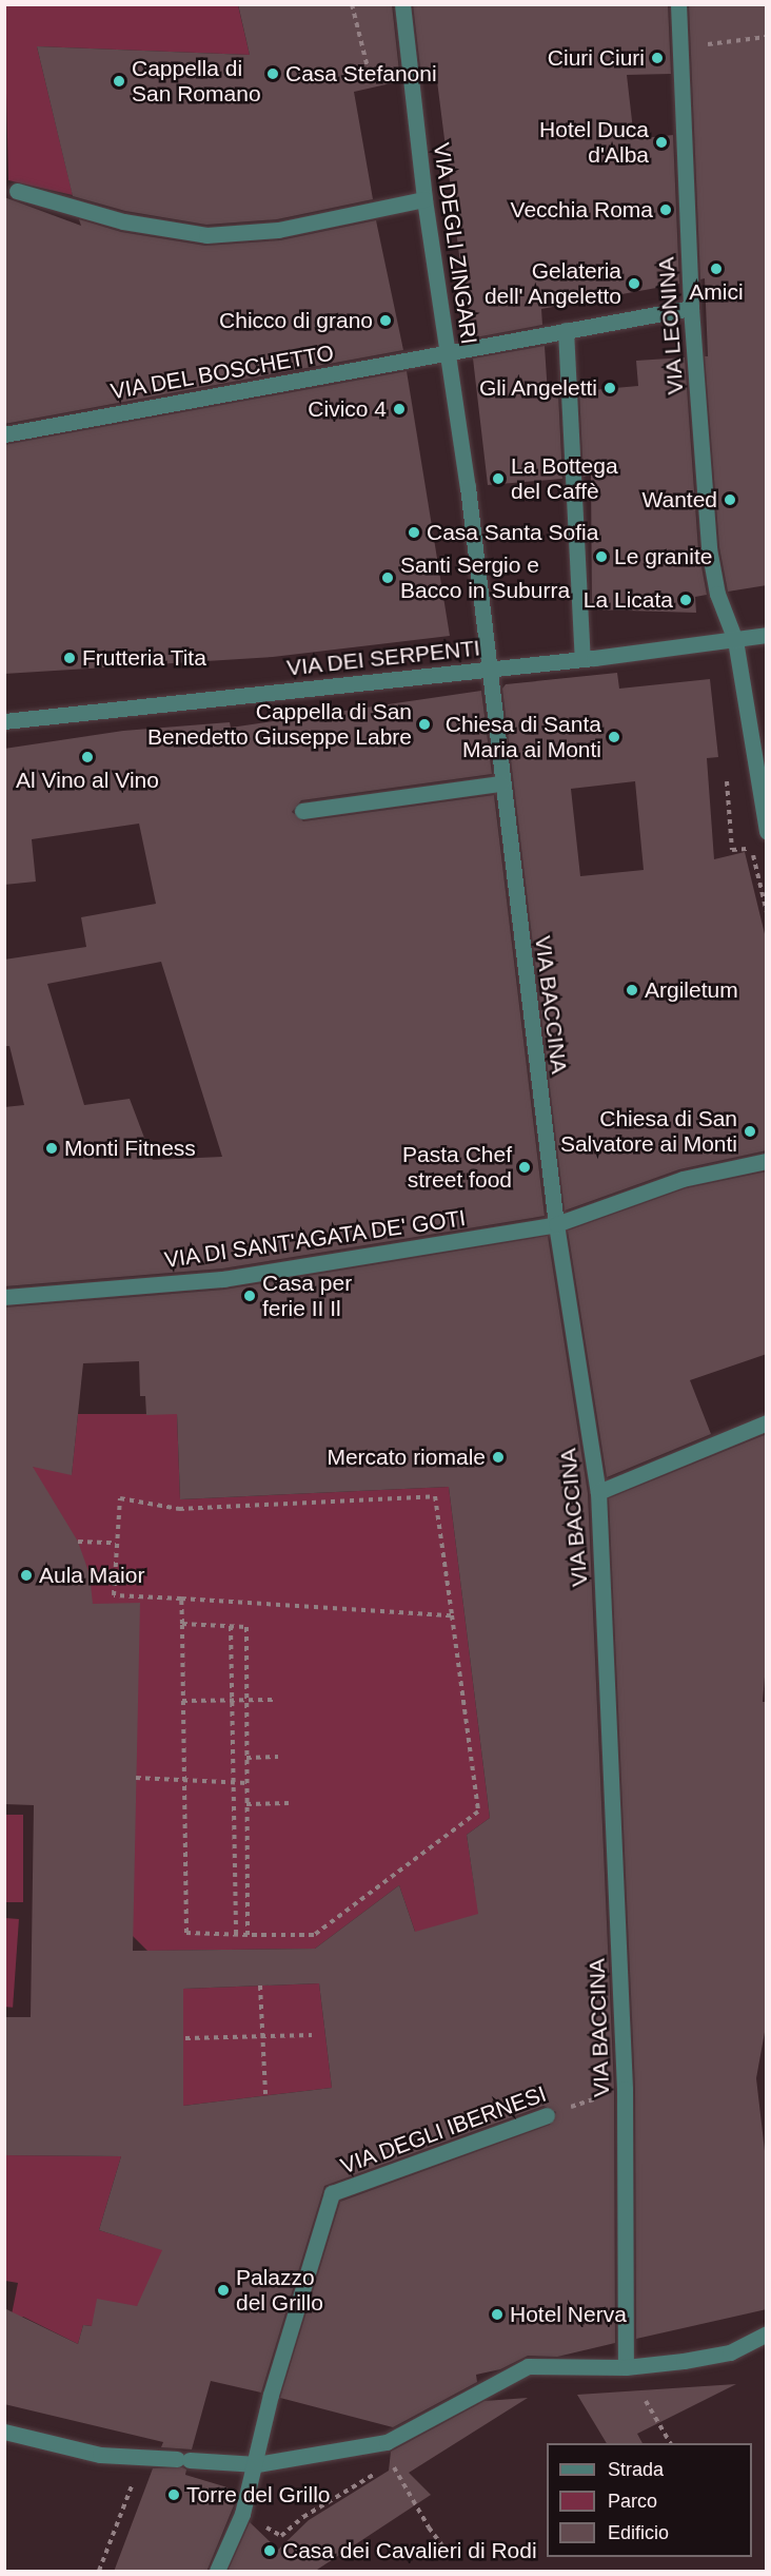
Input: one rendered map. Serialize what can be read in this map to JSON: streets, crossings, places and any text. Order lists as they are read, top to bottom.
{
  "streets": {
    "street": [
      "VIA DEGLI ZINGARI",
      "VIA LEONINA",
      "VIA DEL BOSCHETTO",
      "VIA DEI SERPENTI",
      "VIA BACCINA",
      "VIA DI SANT'AGATA DE' GOTI",
      "VIA DEGLI IBERNESI"
    ]
  },
  "crossings": [
    ["VIA DEGLI ZINGARI", "VIA DEL BOSCHETTO"],
    ["VIA DEGLI ZINGARI", "VIA DEI SERPENTI"],
    ["VIA DEGLI ZINGARI", "VIA BACCINA"],
    ["VIA LEONINA", "VIA DEL BOSCHETTO"],
    ["VIA LEONINA", "VIA DEI SERPENTI"],
    ["VIA DEI SERPENTI", "VIA BACCINA"],
    ["VIA BACCINA", "VIA DI SANT'AGATA DE' GOTI"],
    ["VIA BACCINA", "VIA DEGLI IBERNESI"]
  ],
  "places": [
    "Ciuri Ciuri",
    "Casa Stefanoni",
    "Cappella di San Romano",
    "Hotel Duca d'Alba",
    "Vecchia Roma",
    "Amici",
    "Gelateria dell' Angeletto",
    "Chicco di grano",
    "Gli Angeletti",
    "Civico 4",
    "La Bottega del Caffè",
    "Wanted",
    "Casa Santa Sofia",
    "Le granite",
    "Santi Sergio e Bacco in Suburra",
    "La Licata",
    "Frutteria Tita",
    "Cappella di San Benedetto Giuseppe Labre",
    "Chiesa di Santa Maria ai Monti",
    "Al Vino al Vino",
    "Argiletum",
    "Chiesa di San Salvatore ai Monti",
    "Monti Fitness",
    "Pasta Chef street food",
    "Casa per ferie II Il",
    "Mercato riomale",
    "Aula Maior",
    "Palazzo del Grillo",
    "Hotel Nerva",
    "Torre del Grillo",
    "Casa dei Cavalieri di Rodi"
  ],
  "legend": ["Strada", "Parco", "Edificio"]
}
